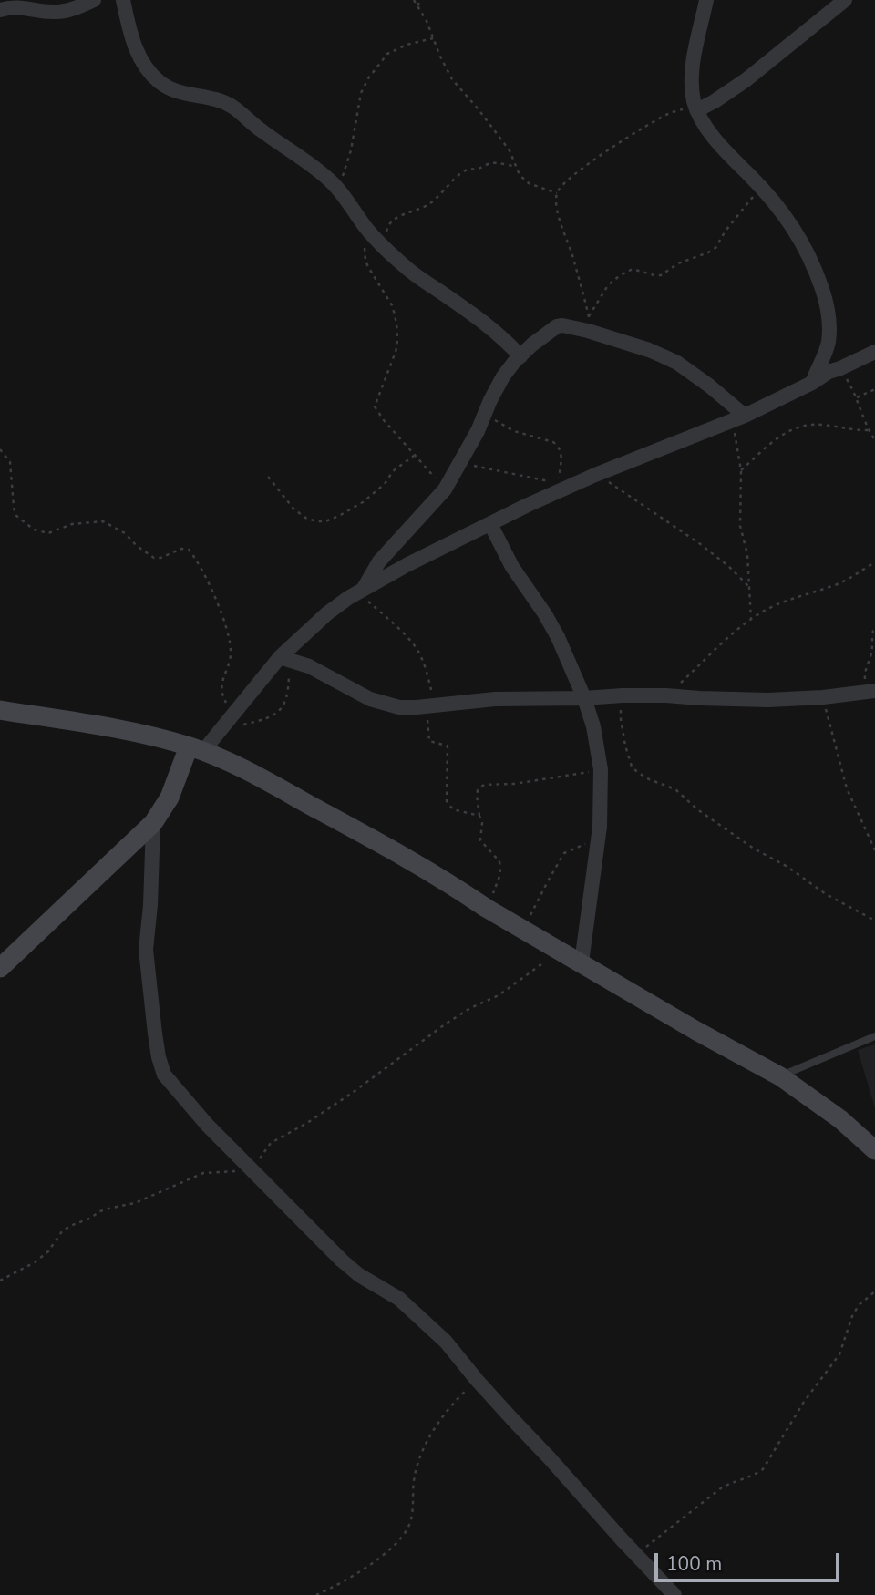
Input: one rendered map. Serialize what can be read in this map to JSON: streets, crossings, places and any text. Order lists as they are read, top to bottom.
{
  "scale_bar": "100 m"
}
